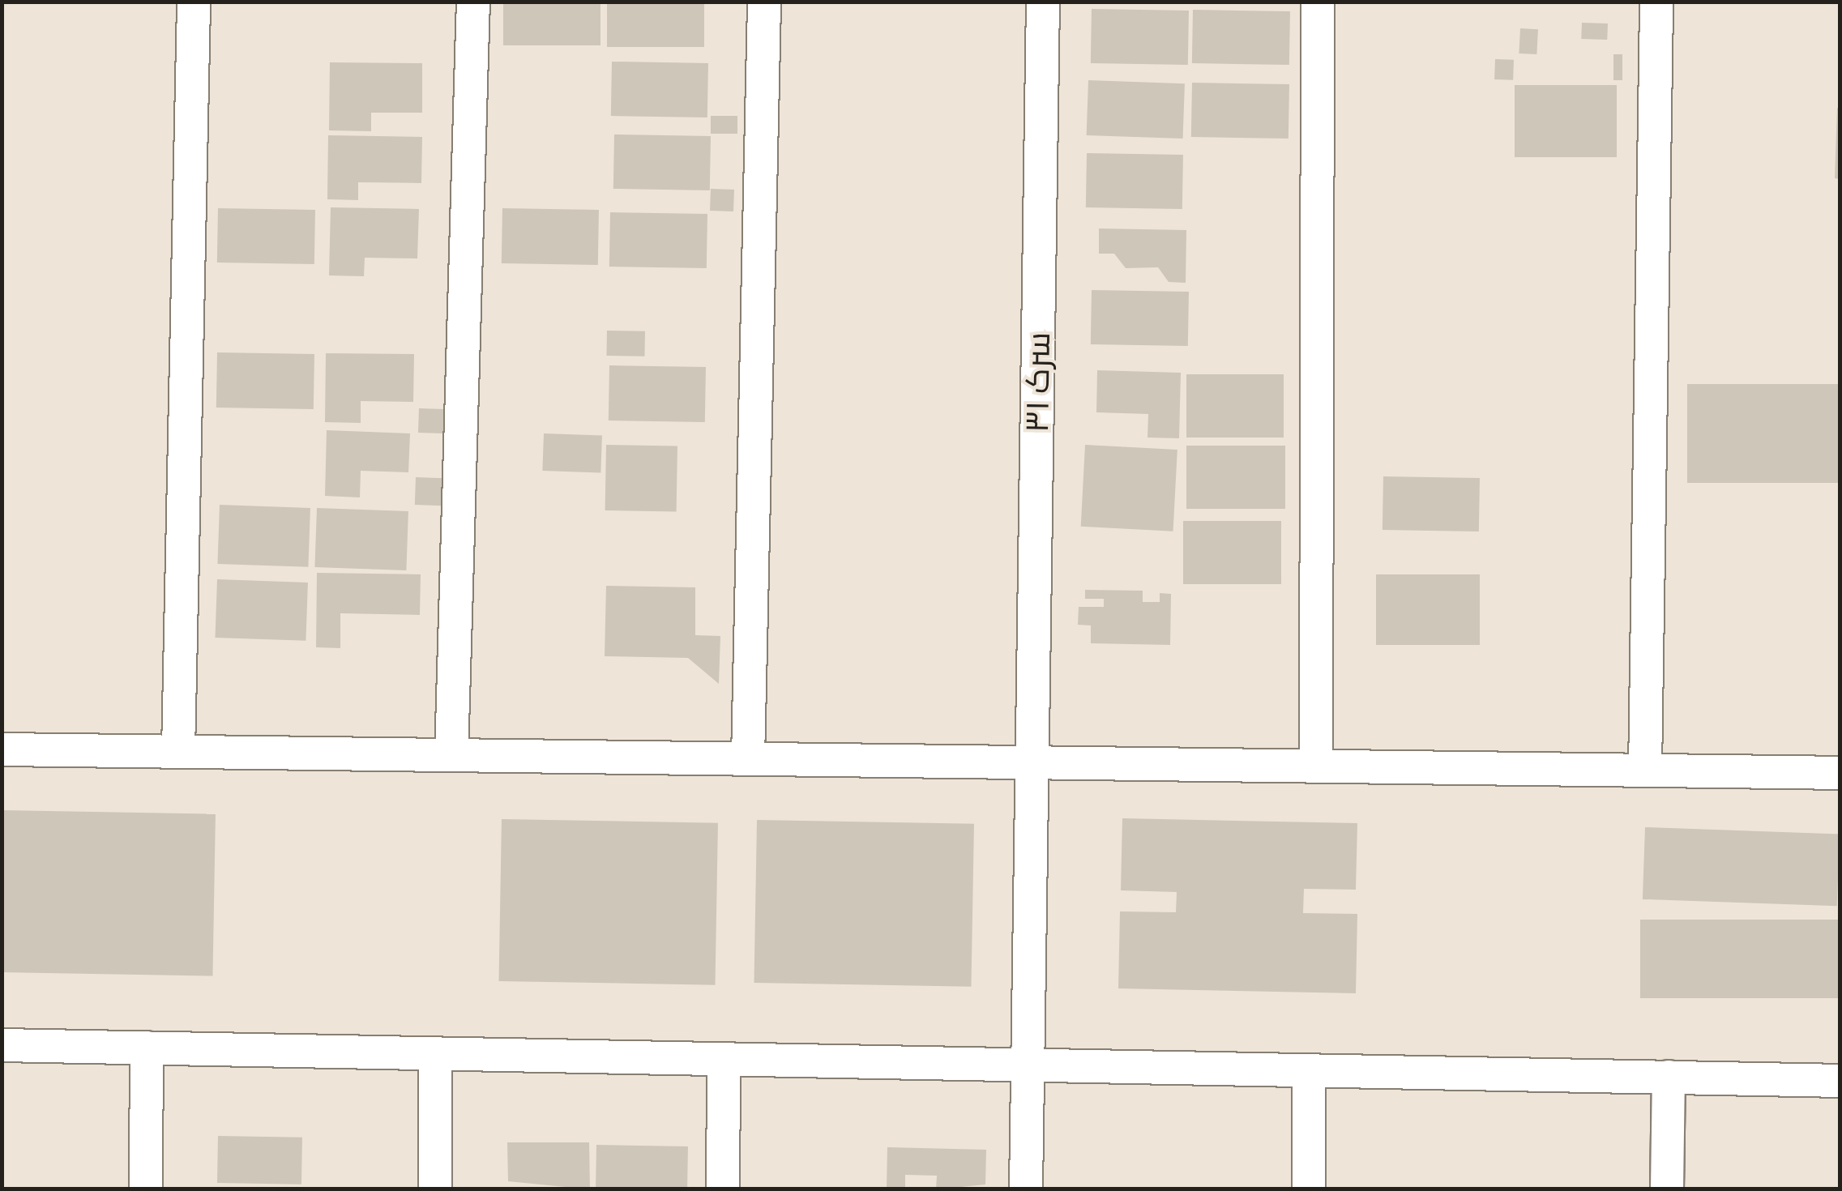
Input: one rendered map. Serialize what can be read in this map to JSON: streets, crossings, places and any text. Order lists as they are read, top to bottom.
{
  "streets": {
    "street": ["سرک ۳۱"]
  }
}
